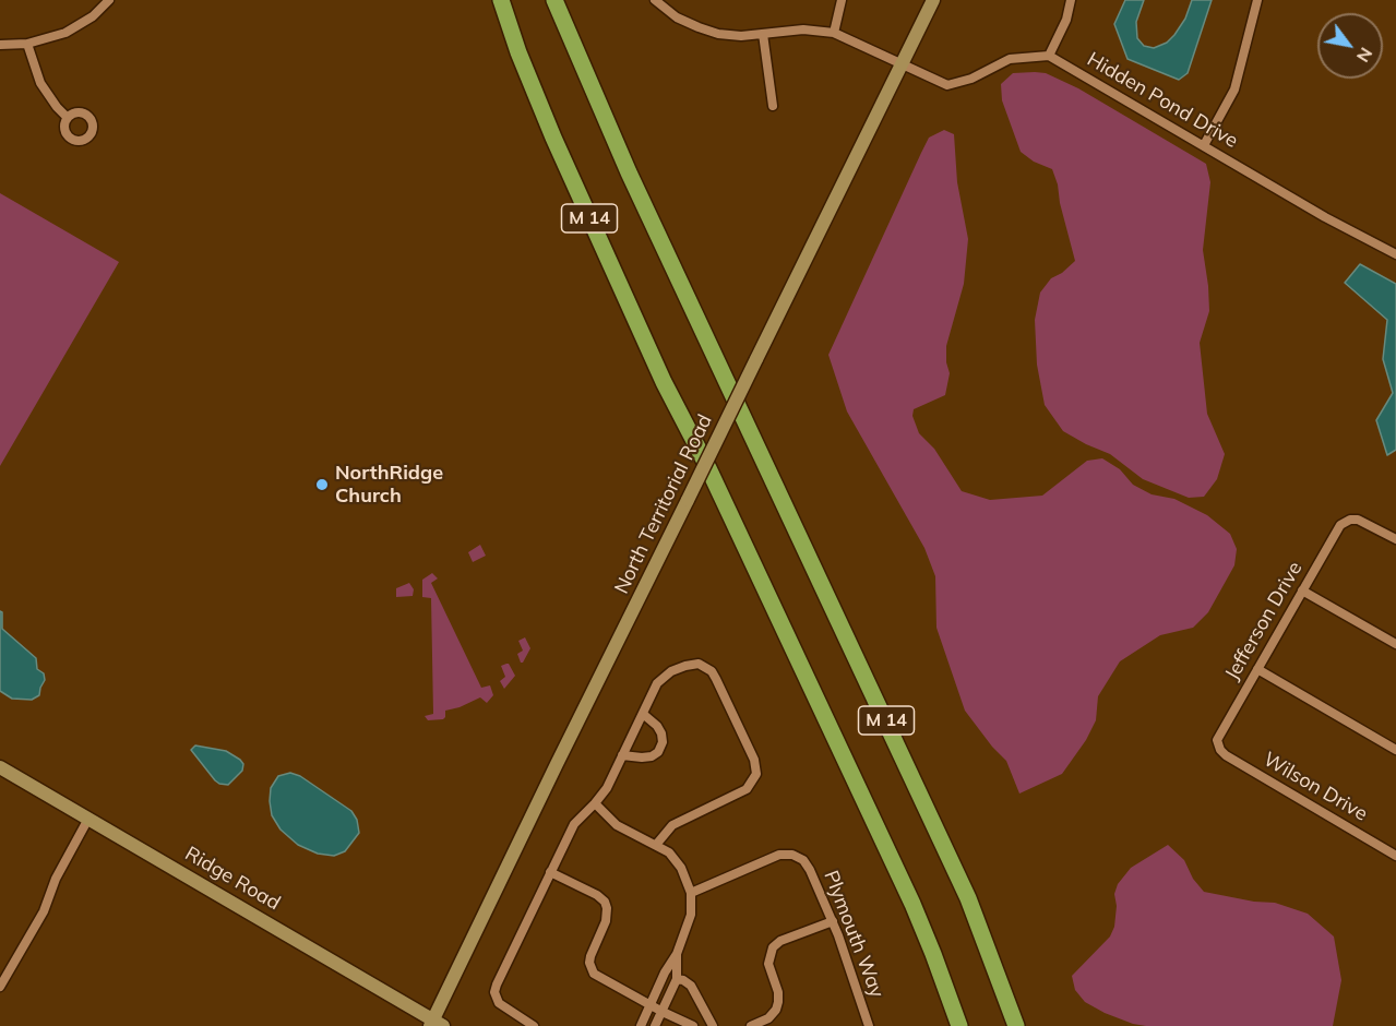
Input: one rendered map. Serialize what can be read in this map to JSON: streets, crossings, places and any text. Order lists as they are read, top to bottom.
{
  "streets": {
    "highway": ["M 14"],
    "main road": ["North Territorial Road", "Ridge Road"],
    "street": [
      "Hidden Pond Drive",
      "Jefferson Drive",
      "Wilson Drive",
      "Plymouth Way"
    ]
  },
  "crossings": [
    ["North Territorial Road", "Ridge Road"],
    ["Jefferson Drive", "Wilson Drive"]
  ],
  "places": ["NorthRidge Church"],
  "north": "bottom right"
}
